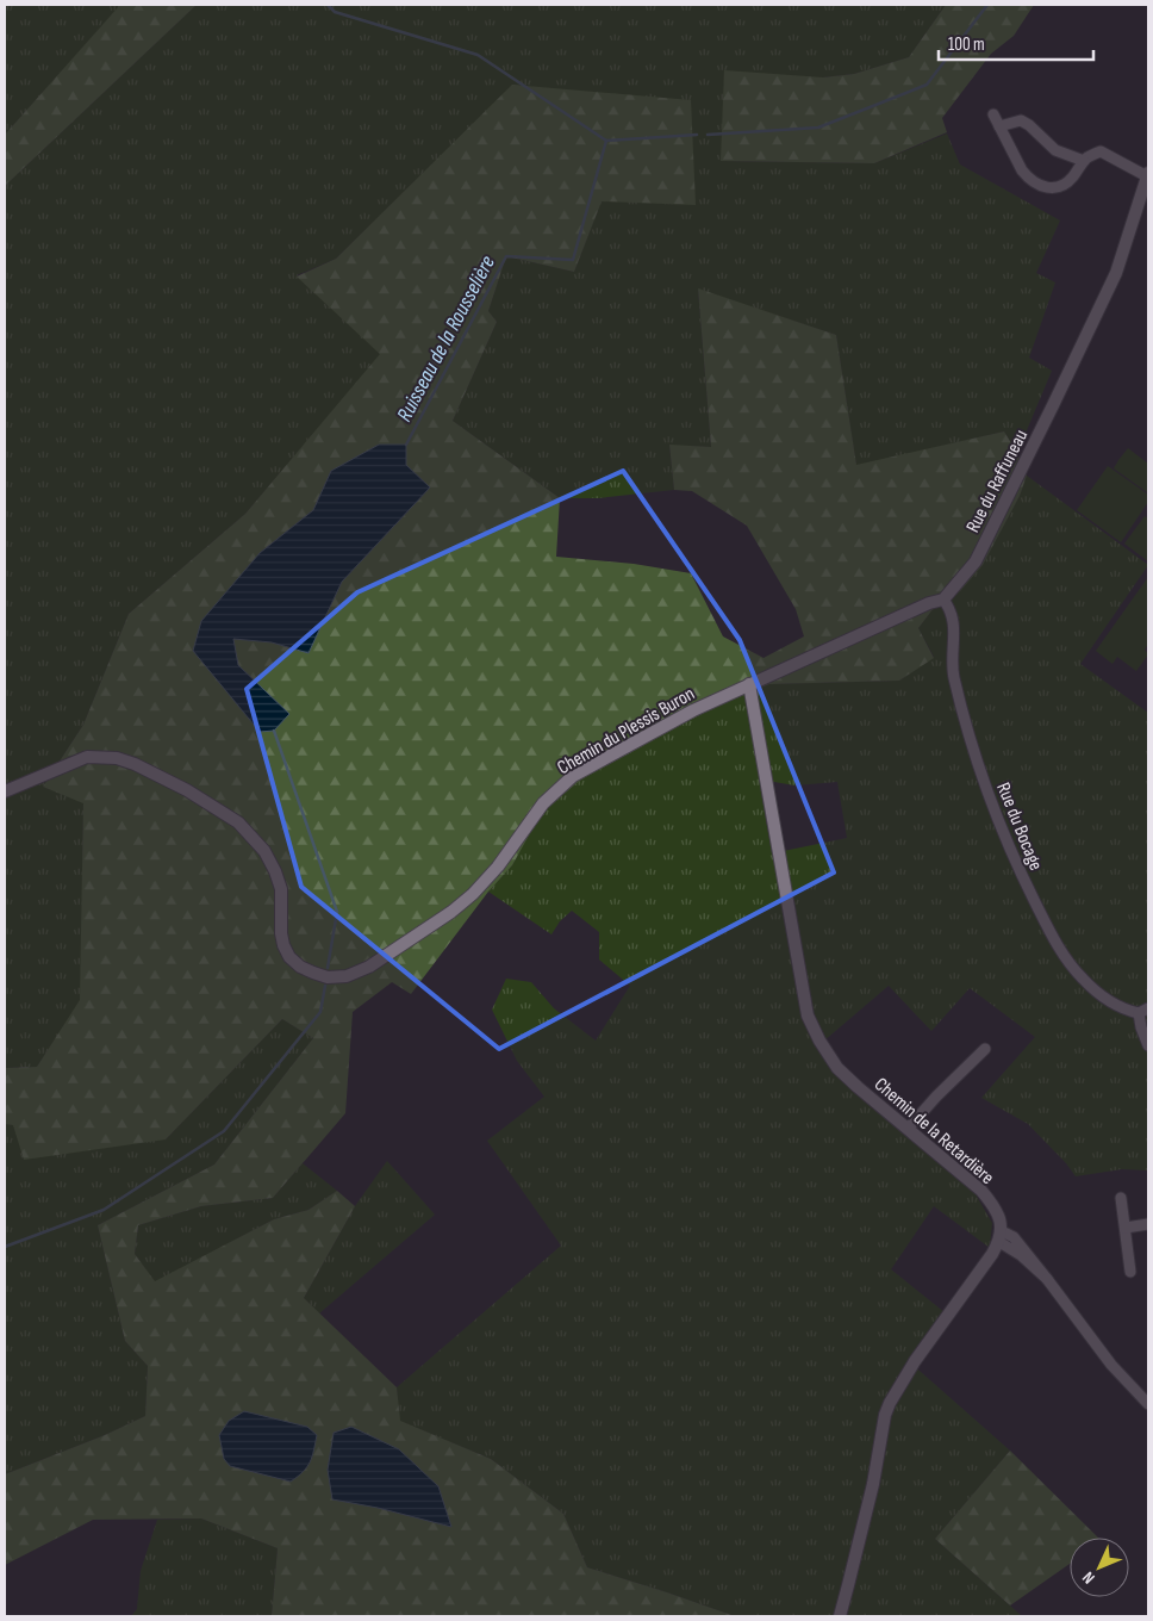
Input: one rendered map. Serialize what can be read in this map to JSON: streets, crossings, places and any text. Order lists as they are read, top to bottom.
{
  "streets": {
    "street": [
      "Rue du Raffuneau",
      "Chemin du Plessis Buron",
      "Rue du Bocage",
      "Chemin de la Retardière"
    ]
  },
  "crossings": [
    ["Rue du Raffuneau", "Rue du Bocage"],
    ["Chemin du Plessis Buron", "Chemin de la Retardière"]
  ],
  "water": ["Ruisseau de la Rousselière"],
  "scale_bar": "100 m",
  "north": "bottom left"
}
